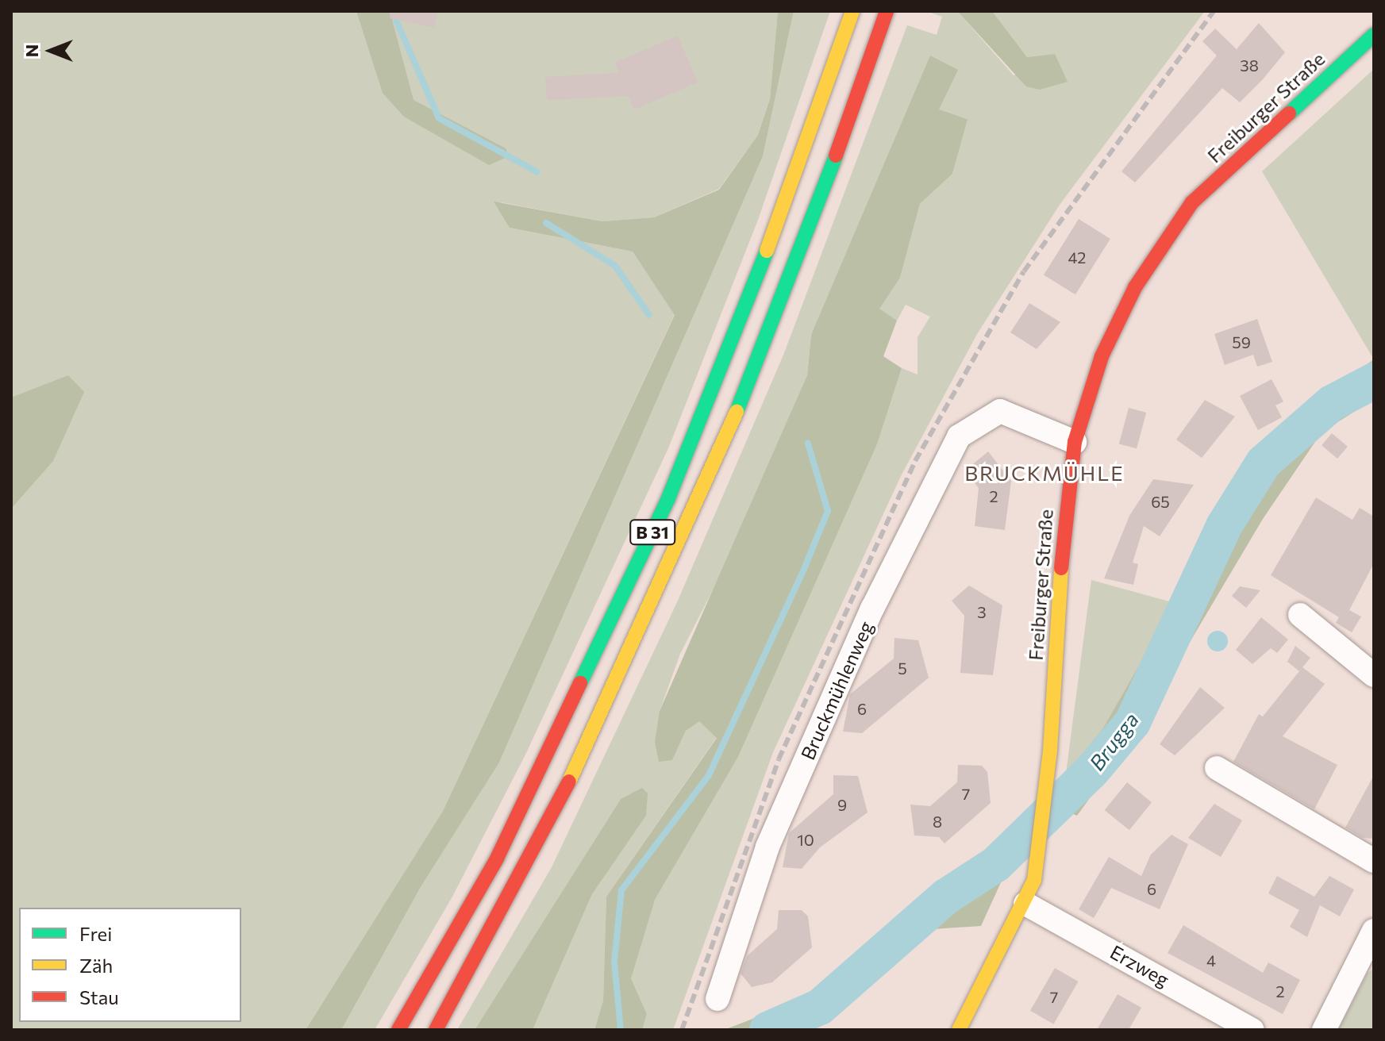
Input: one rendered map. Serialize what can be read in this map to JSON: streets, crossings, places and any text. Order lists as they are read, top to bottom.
{
  "streets": {
    "main road": ["Freiburger Straße", "B 31"],
    "street": ["Bruckmühlenweg", "Erzweg"]
  },
  "crossings": [
    ["Freiburger Straße", "Bruckmühlenweg"],
    ["Freiburger Straße", "Erzweg"]
  ],
  "districts": ["BRUCKMÜHLE"],
  "water": ["Brugga"],
  "house_numbers": [
    "38",
    "42",
    "59",
    "2",
    "65",
    "3",
    "5",
    "6",
    "7",
    "9",
    "8",
    "10",
    "6",
    "4",
    "2",
    "7"
  ],
  "legend": ["Frei", "Zäh", "Stau"],
  "north": "left"
}
